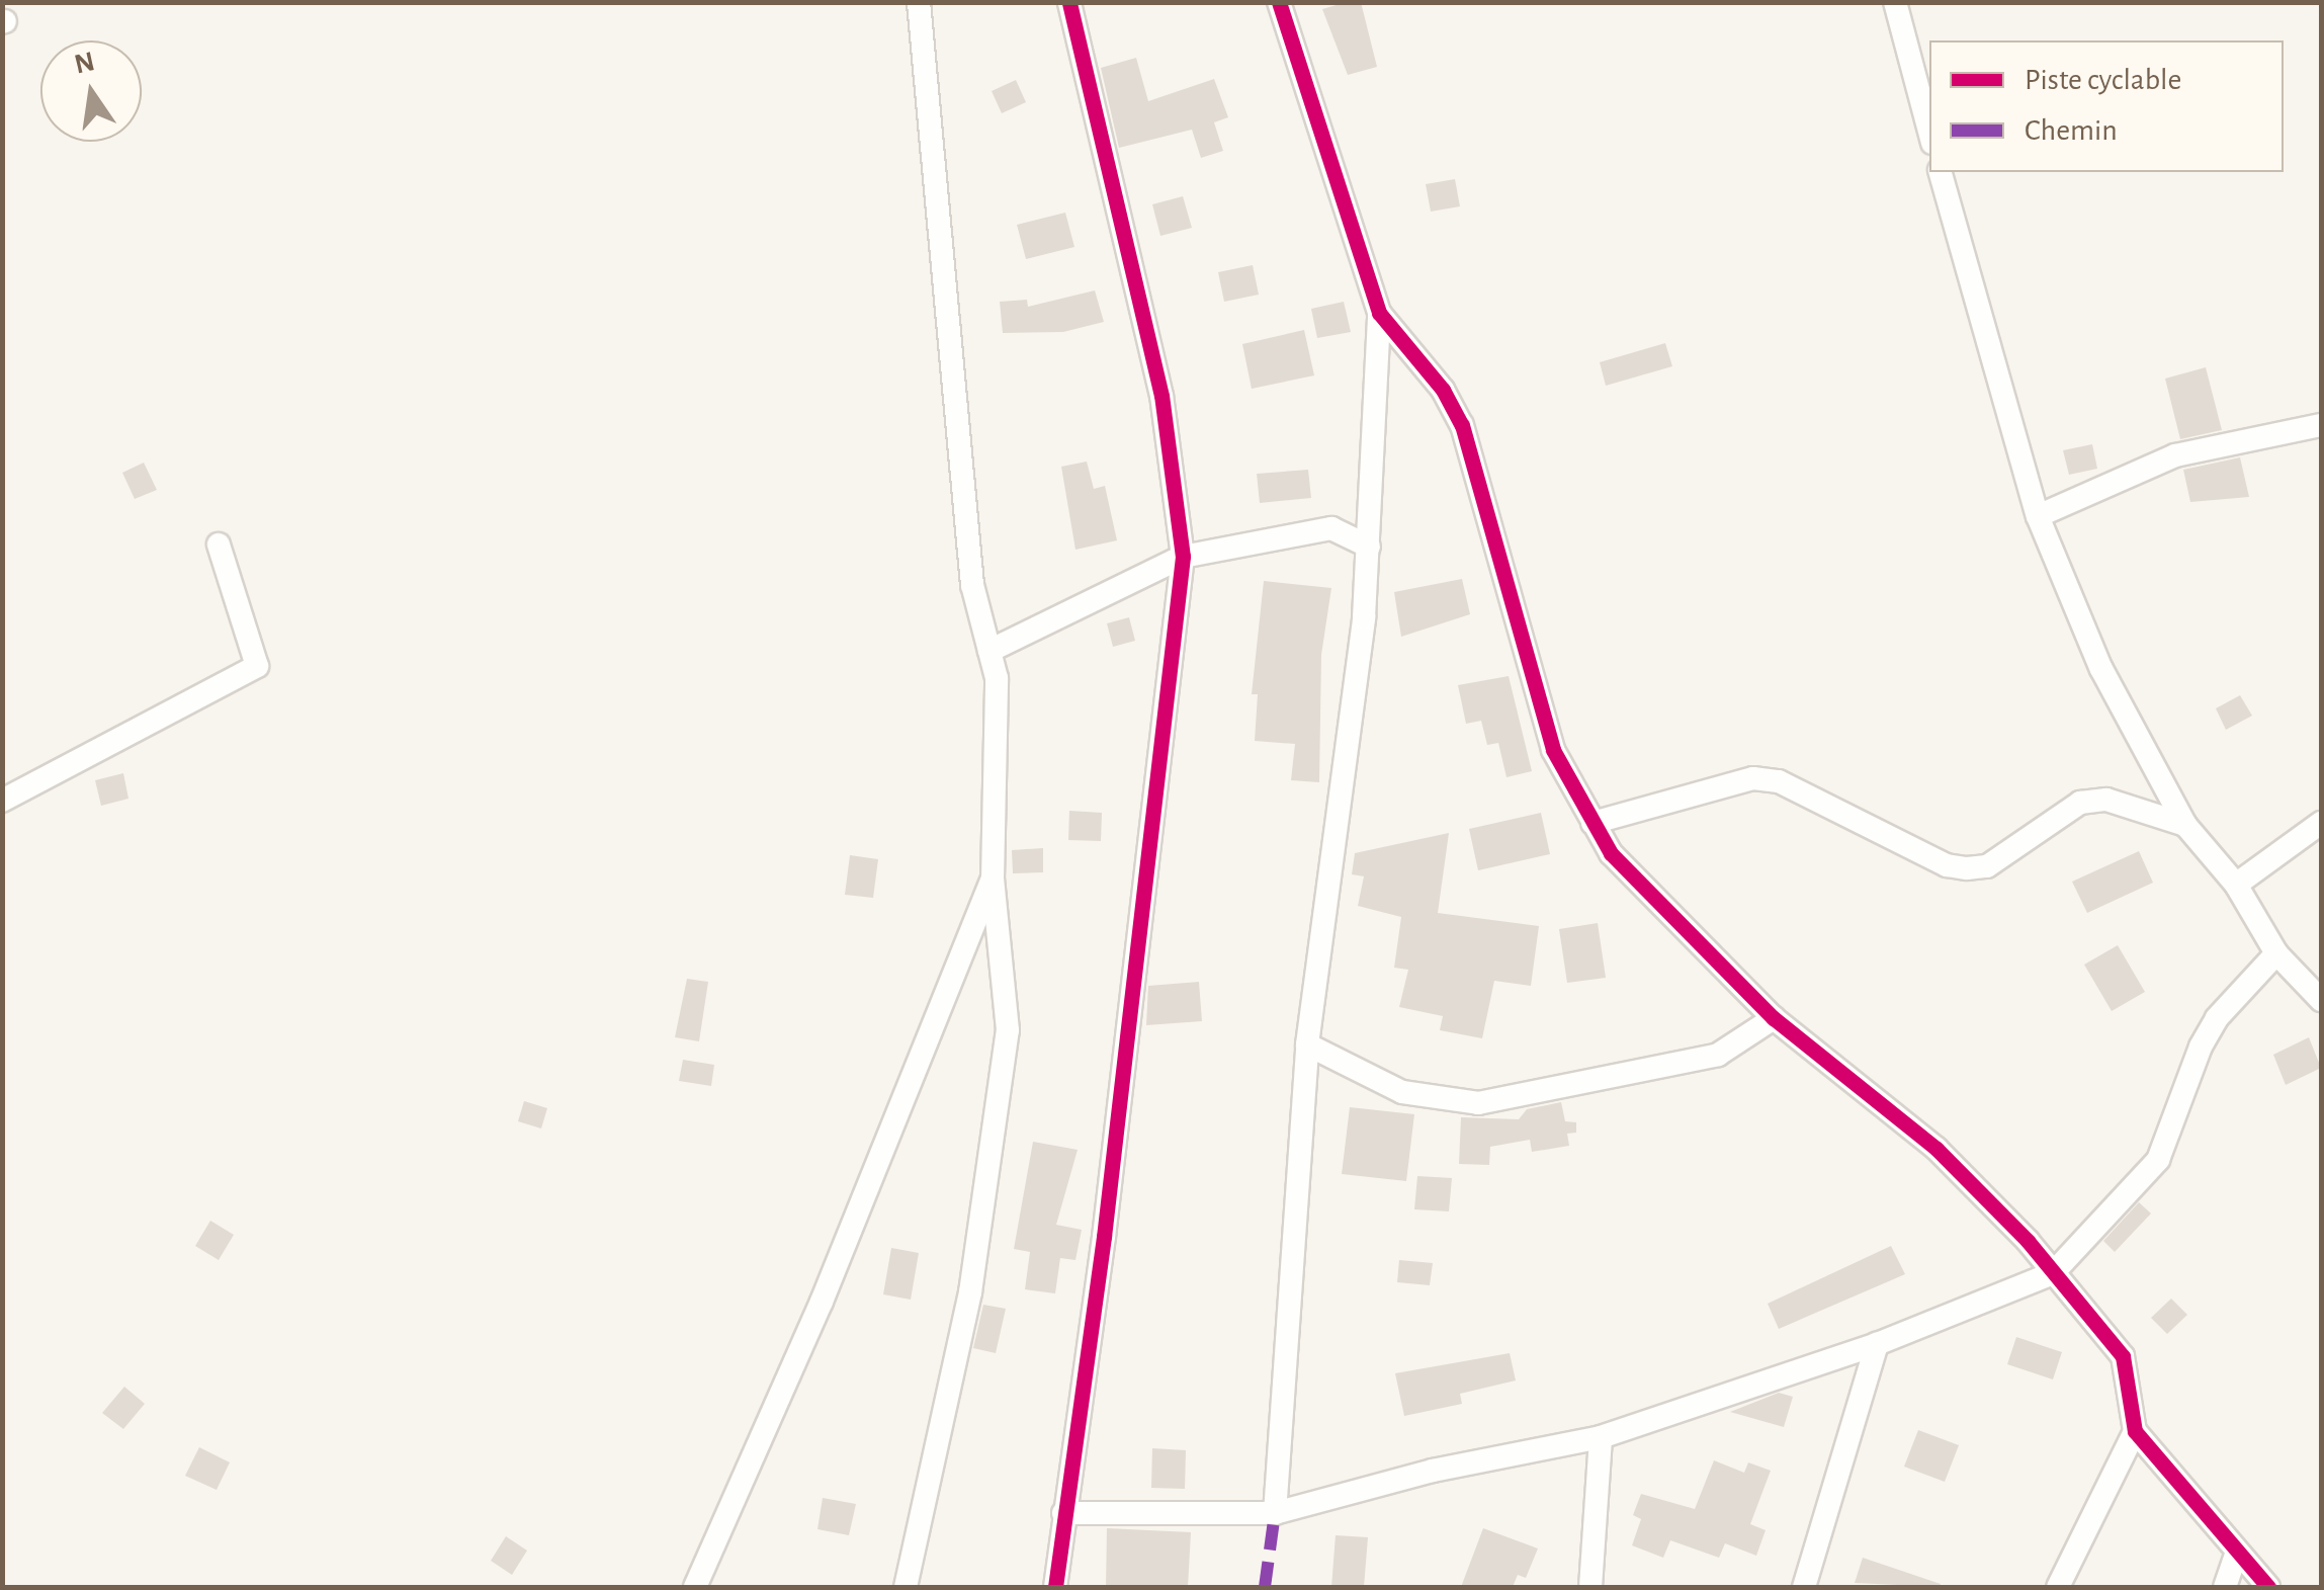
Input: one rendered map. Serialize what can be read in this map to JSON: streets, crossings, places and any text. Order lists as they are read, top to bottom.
{
  "legend": ["Piste cyclable", "Chemin"],
  "north": "top"
}
